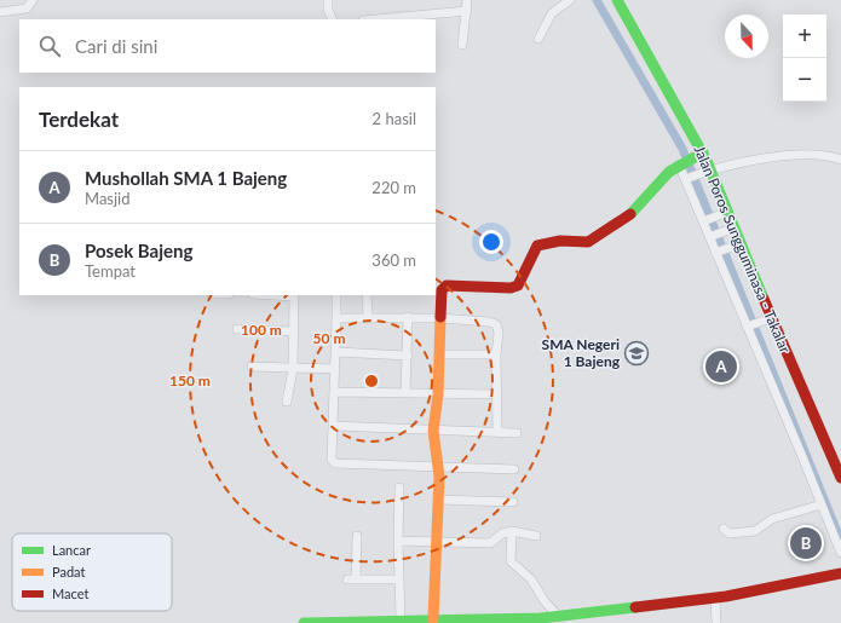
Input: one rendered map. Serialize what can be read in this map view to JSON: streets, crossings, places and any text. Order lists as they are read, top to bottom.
{
  "streets": {
    "main road": ["Jalan Poros Sungguminasa - Takalar"]
  },
  "places": {
    "school or university": ["SMA Negeri 1 Bajeng"]
  },
  "legend": ["Lancar", "Padat", "Macet"],
  "north": "bottom",
  "page": {
    "map_buttons": ["+", "−"],
    "search": "Cari di sini",
    "heading": ["Terdekat", "2 hasil"],
    "list": [
      {
        "mark": "A",
        "name": "Mushollah SMA 1 Bajeng",
        "note": "Masjid",
        "value": "220 m"
      },
      {
        "mark": "B",
        "name": "Posek Bajeng",
        "note": "Tempat",
        "value": "360 m"
      }
    ],
    "pins": ["A", "B"]
  },
  "rings": ["100 m", "50 m", "150 m"]
}
